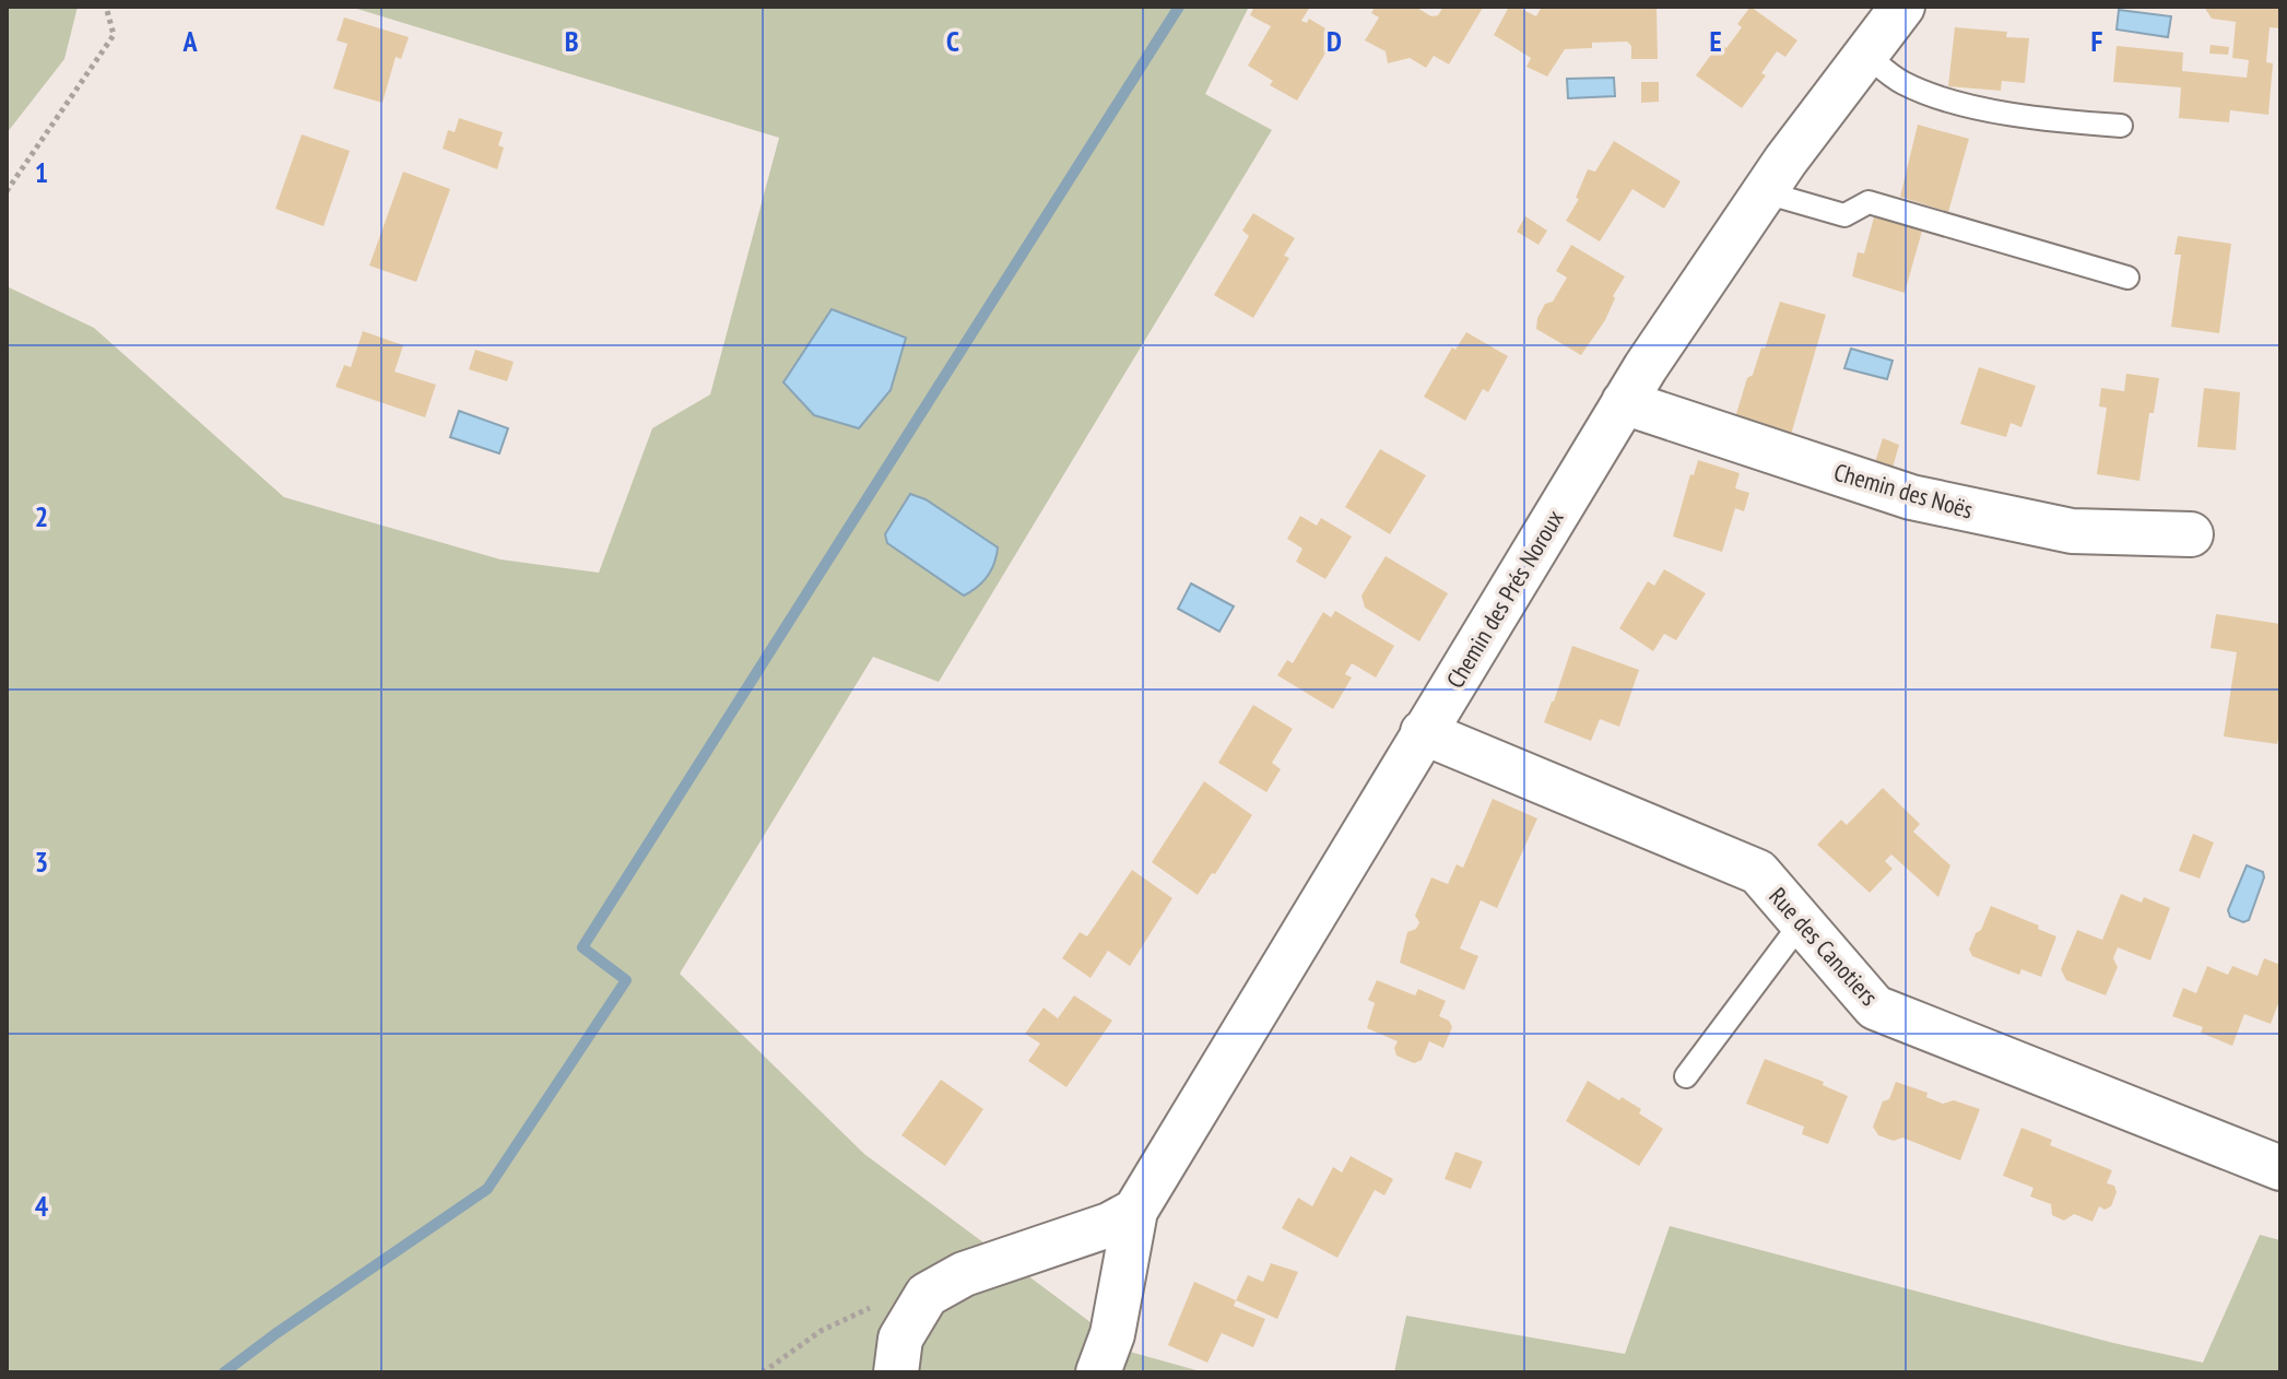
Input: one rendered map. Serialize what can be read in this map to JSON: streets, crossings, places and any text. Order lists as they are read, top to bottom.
{
  "streets": {
    "street": ["Chemin des Noës", "Chemin des Prés Noroux", "Rue des Canotiers"]
  },
  "crossings": [
    ["Chemin des Noës", "Chemin des Prés Noroux"],
    ["Chemin des Prés Noroux", "Rue des Canotiers"]
  ],
  "grid": {
    "columns": [
      "A",
      "B",
      "C",
      "D",
      "E",
      "F"
    ],
    "rows": [
      "1",
      "2",
      "3",
      "4"
    ]
  }
}
